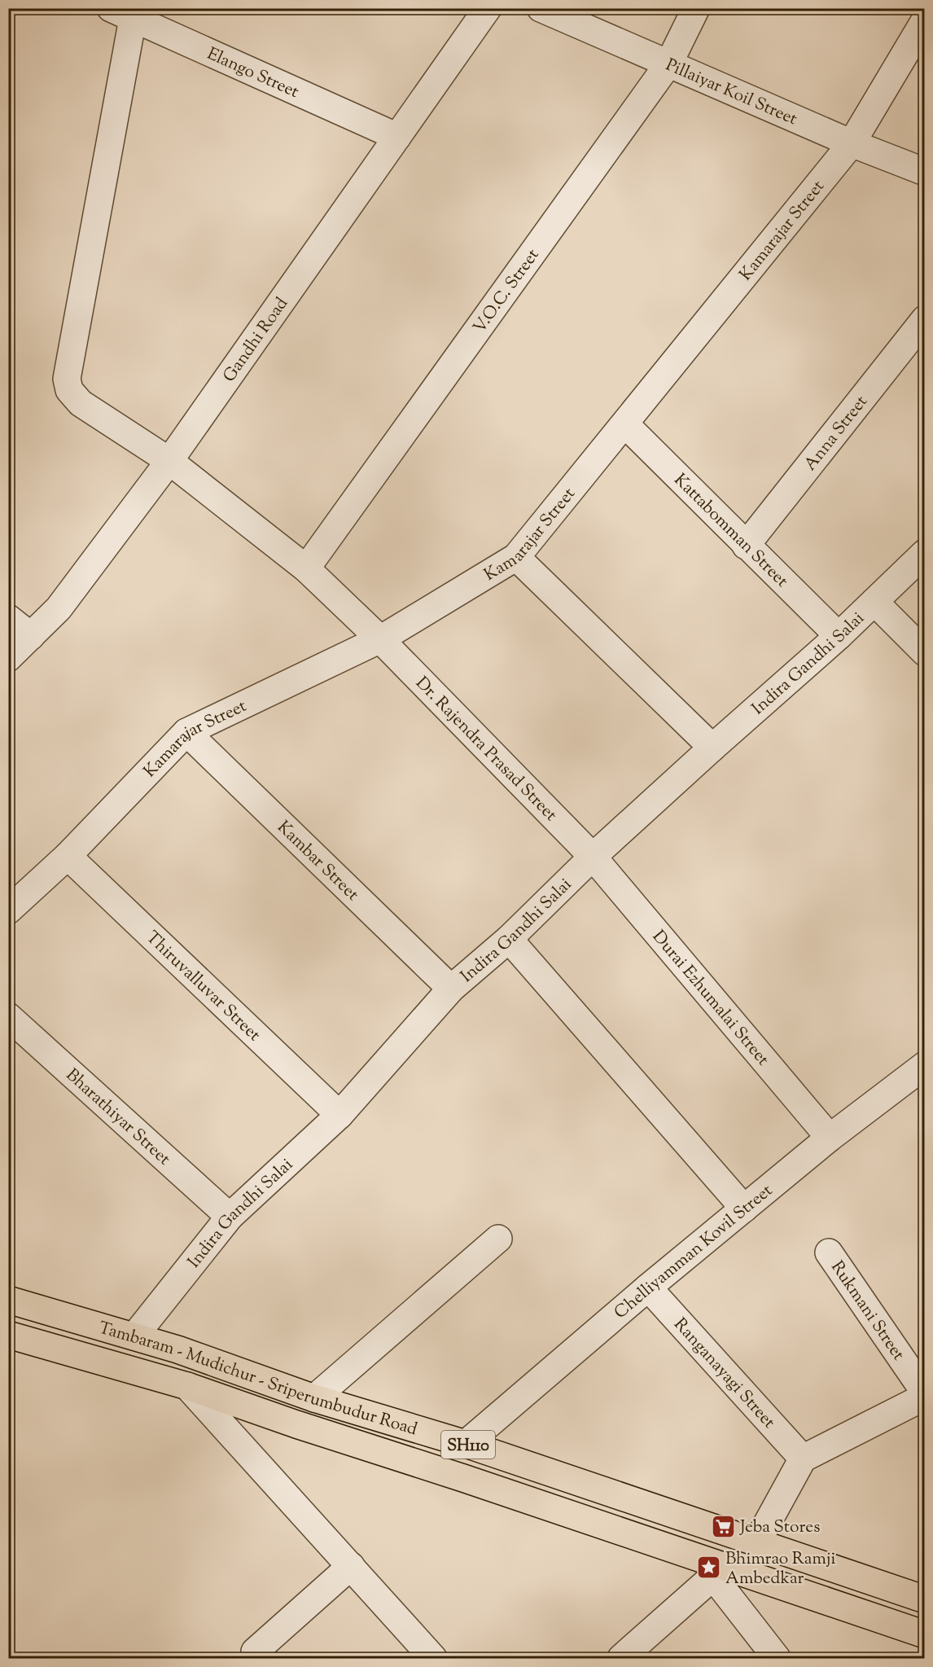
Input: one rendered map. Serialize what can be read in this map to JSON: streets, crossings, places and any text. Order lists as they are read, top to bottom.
{
  "streets": {
    "main road": ["Tambaram - Mudichur - Sriperumbudur Road", "SH110"],
    "street": [
      "Elango Street",
      "Pillaiyar Koil Street",
      "Kamarajar Street",
      "V.O.C. Street",
      "Gandhi Road",
      "Anna Street",
      "Kattabomman Street",
      "Indira Gandhi Salai",
      "Dr. Rajendra Prasad Street",
      "Kambar Street",
      "Thiruvalluvar Street",
      "Durai Ezhumalai Street",
      "Bharathiyar Street",
      "Chelliyamman Kovil Street",
      "Rukmani Street",
      "Ranganayagi Street"
    ]
  },
  "crossings": [
    ["Elango Street", "Gandhi Road"],
    ["Elango Street", "Dr. Rajendra Prasad Street"],
    ["Pillaiyar Koil Street", "Kamarajar Street"],
    ["Pillaiyar Koil Street", "V.O.C. Street"],
    ["Kamarajar Street", "Kattabomman Street"],
    ["Kamarajar Street", "Dr. Rajendra Prasad Street"],
    ["Kamarajar Street", "Kambar Street"],
    ["Kamarajar Street", "Thiruvalluvar Street"],
    ["V.O.C. Street", "Dr. Rajendra Prasad Street"],
    ["Gandhi Road", "Dr. Rajendra Prasad Street"],
    ["Anna Street", "Kattabomman Street"],
    ["Kattabomman Street", "Indira Gandhi Salai"],
    ["Indira Gandhi Salai", "Dr. Rajendra Prasad Street"],
    ["Indira Gandhi Salai", "Kambar Street"],
    ["Indira Gandhi Salai", "Thiruvalluvar Street"],
    ["Indira Gandhi Salai", "Durai Ezhumalai Street"],
    ["Indira Gandhi Salai", "Bharathiyar Street"],
    ["Indira Gandhi Salai", "Tambaram - Mudichur - Sriperumbudur Road"],
    ["Dr. Rajendra Prasad Street", "Durai Ezhumalai Street"],
    ["Durai Ezhumalai Street", "Chelliyamman Kovil Street"],
    ["Chelliyamman Kovil Street", "Ranganayagi Street"],
    ["Chelliyamman Kovil Street", "Tambaram - Mudichur - Sriperumbudur Road"]
  ],
  "places": {
    "supermarket": ["Jeba Stores"],
    "place": ["Bhimrao Ramji Ambedkar"]
  }
}
